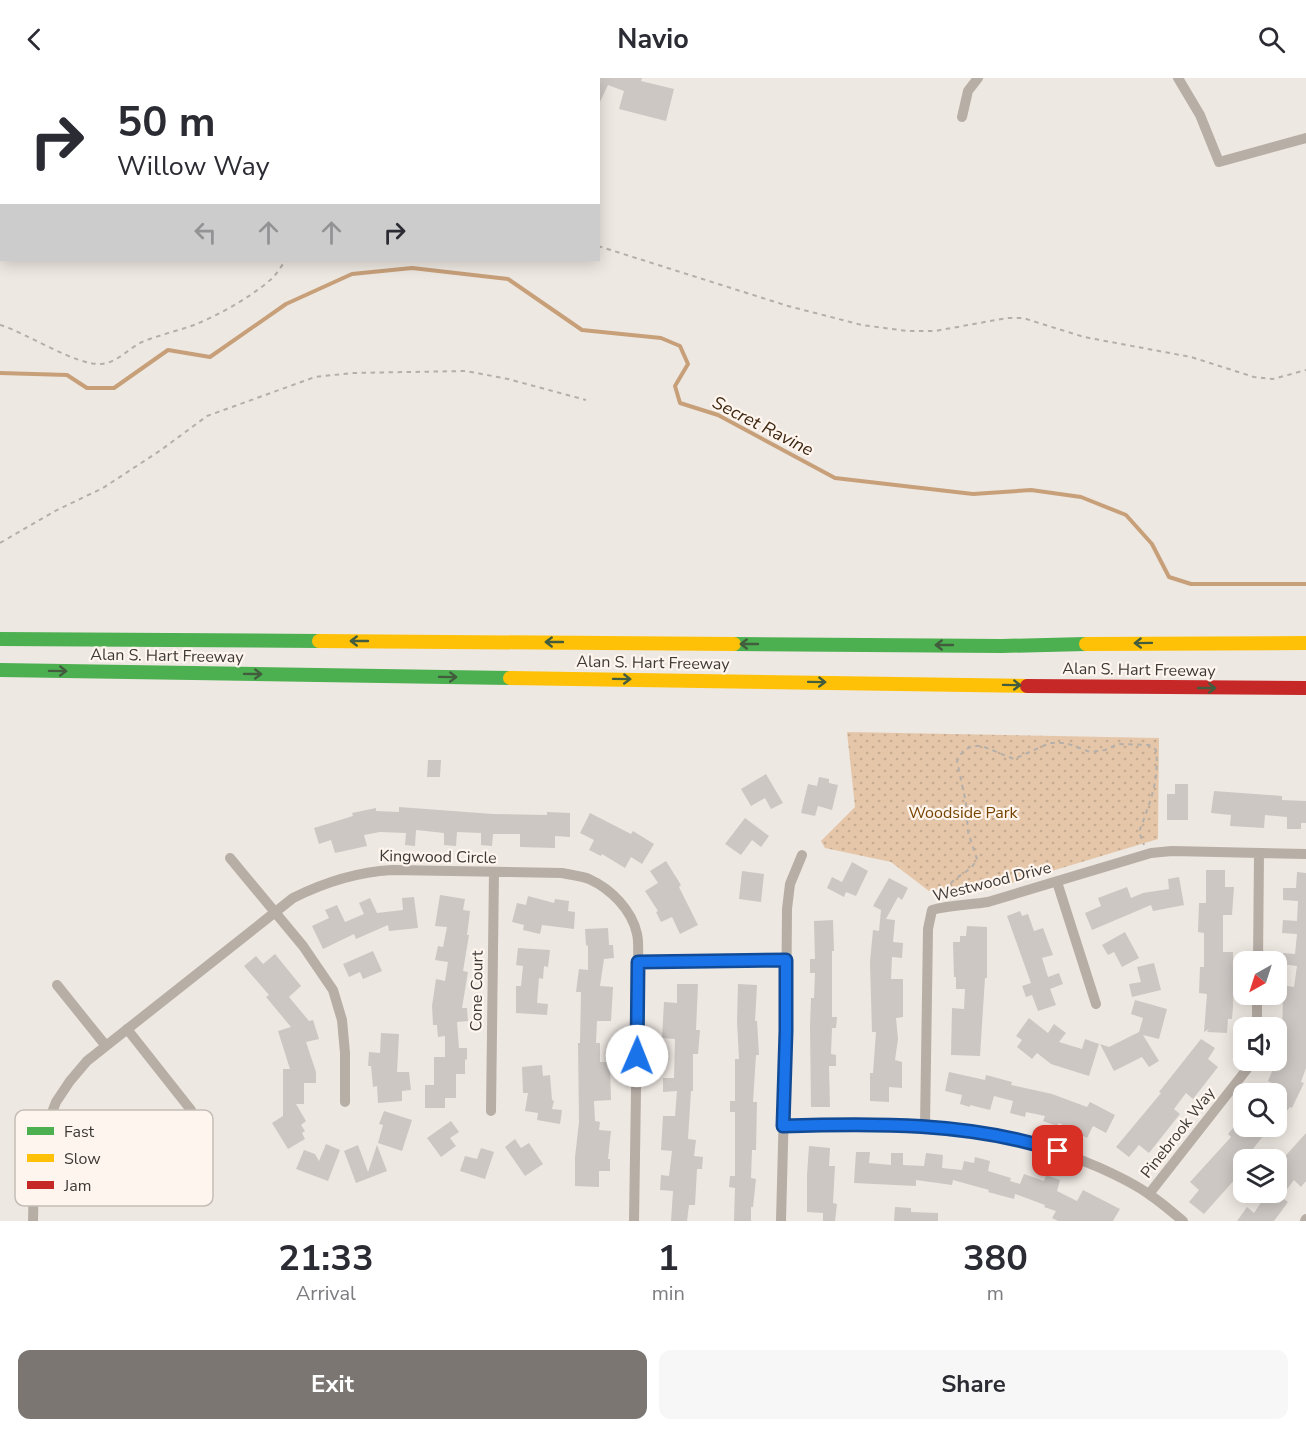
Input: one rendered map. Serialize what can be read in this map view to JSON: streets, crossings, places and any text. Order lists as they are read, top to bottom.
{
  "streets": {
    "highway": ["Alan S. Hart Freeway"],
    "street": [
      "Kingwood Circle",
      "Westwood Drive",
      "Cone Court",
      "Pinebrook Way"
    ]
  },
  "crossings": [
    ["Kingwood Circle", "Cone Court"]
  ],
  "water": ["Secret Ravine"],
  "parks": ["Woodside Park"],
  "legend": ["Fast", "Slow", "Jam"],
  "north": "bottom left",
  "page": {
    "header": "Navio",
    "turn": ["50 m", "Willow Way"],
    "eta": [
      "21:33",
      "Arrival",
      "1",
      "min",
      "380",
      "m"
    ],
    "buttons": ["Exit", "Share"]
  }
}
